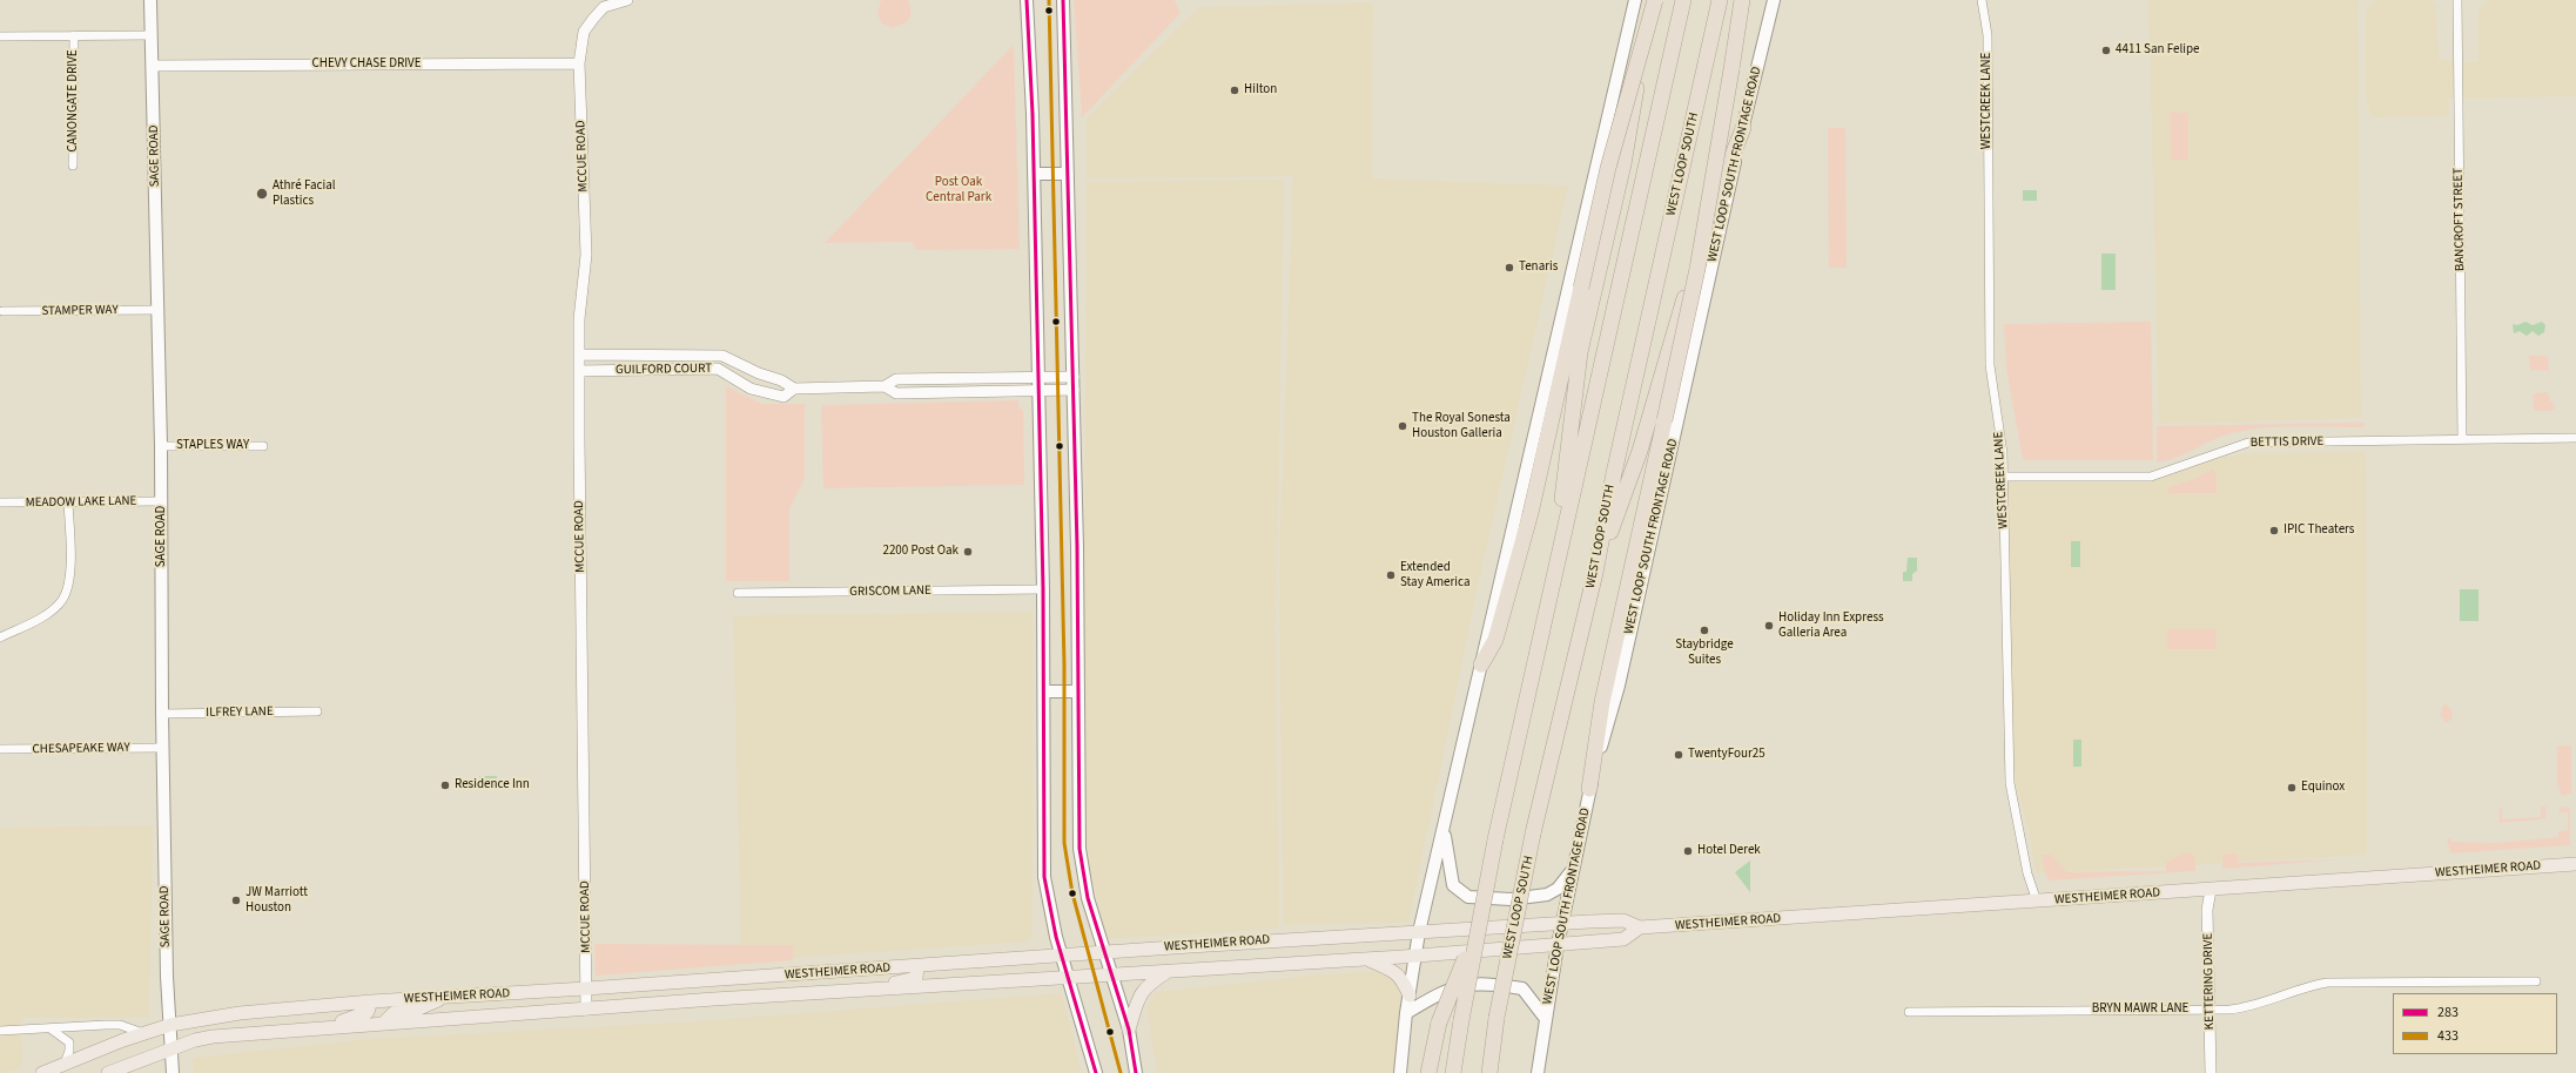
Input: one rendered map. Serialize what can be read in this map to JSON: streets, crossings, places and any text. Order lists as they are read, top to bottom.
{
  "streets": {
    "highway": ["WEST LOOP SOUTH"],
    "main road": ["SAGE ROAD", "WEST LOOP SOUTH FRONTAGE ROAD", "WESTHEIMER ROAD"],
    "street": [
      "CHEVY CHASE DRIVE",
      "CANONGATE DRIVE",
      "WESTCREEK LANE",
      "MCCUE ROAD",
      "BANCROFT STREET",
      "STAMPER WAY",
      "GUILFORD COURT",
      "BETTIS DRIVE",
      "STAPLES WAY",
      "MEADOW LAKE LANE",
      "GRISCOM LANE",
      "ILFREY LANE",
      "CHESAPEAKE WAY",
      "KETTERING DRIVE",
      "BRYN MAWR LANE"
    ]
  },
  "crossings": [
    ["CHEVY CHASE DRIVE", "SAGE ROAD"],
    ["CHEVY CHASE DRIVE", "MCCUE ROAD"],
    ["WESTCREEK LANE", "BETTIS DRIVE"],
    ["WESTCREEK LANE", "WESTHEIMER ROAD"],
    ["SAGE ROAD", "STAMPER WAY"],
    ["SAGE ROAD", "STAPLES WAY"],
    ["SAGE ROAD", "MEADOW LAKE LANE"],
    ["SAGE ROAD", "ILFREY LANE"],
    ["SAGE ROAD", "CHESAPEAKE WAY"],
    ["SAGE ROAD", "WESTHEIMER ROAD"],
    ["MCCUE ROAD", "GUILFORD COURT"],
    ["MCCUE ROAD", "WESTHEIMER ROAD"],
    ["WEST LOOP SOUTH FRONTAGE ROAD", "WESTHEIMER ROAD"],
    ["BANCROFT STREET", "BETTIS DRIVE"],
    ["WESTHEIMER ROAD", "KETTERING DRIVE"],
    ["KETTERING DRIVE", "BRYN MAWR LANE"]
  ],
  "parks": ["Post Oak Central Park"],
  "places": [
    "4411 San Felipe",
    "Hilton",
    "Athré Facial Plastics",
    "Tenaris",
    "The Royal Sonesta Houston Galleria",
    "IPIC Theaters",
    "2200 Post Oak",
    "Extended Stay America",
    "Holiday Inn Express Galleria Area",
    "Staybridge Suites",
    "TwentyFour25",
    "Residence Inn",
    "Equinox",
    "Hotel Derek",
    "JW Marriott Houston"
  ],
  "lines": ["transit line 283", "transit line 433"],
  "legend": ["283", "433"]
}
